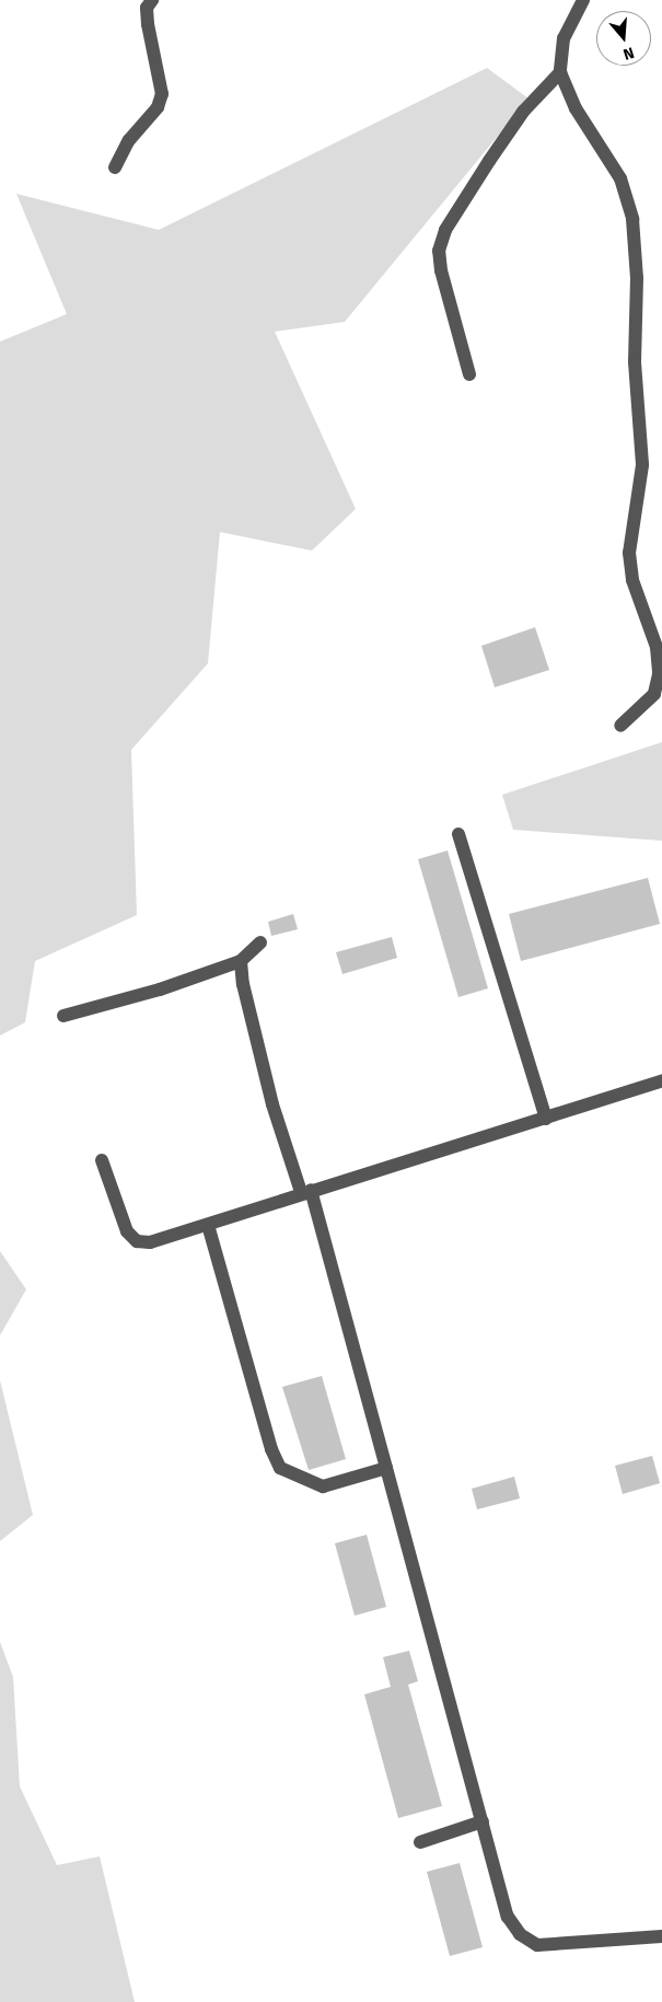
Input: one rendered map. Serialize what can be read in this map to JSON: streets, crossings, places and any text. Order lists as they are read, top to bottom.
{
  "north": "bottom"
}
